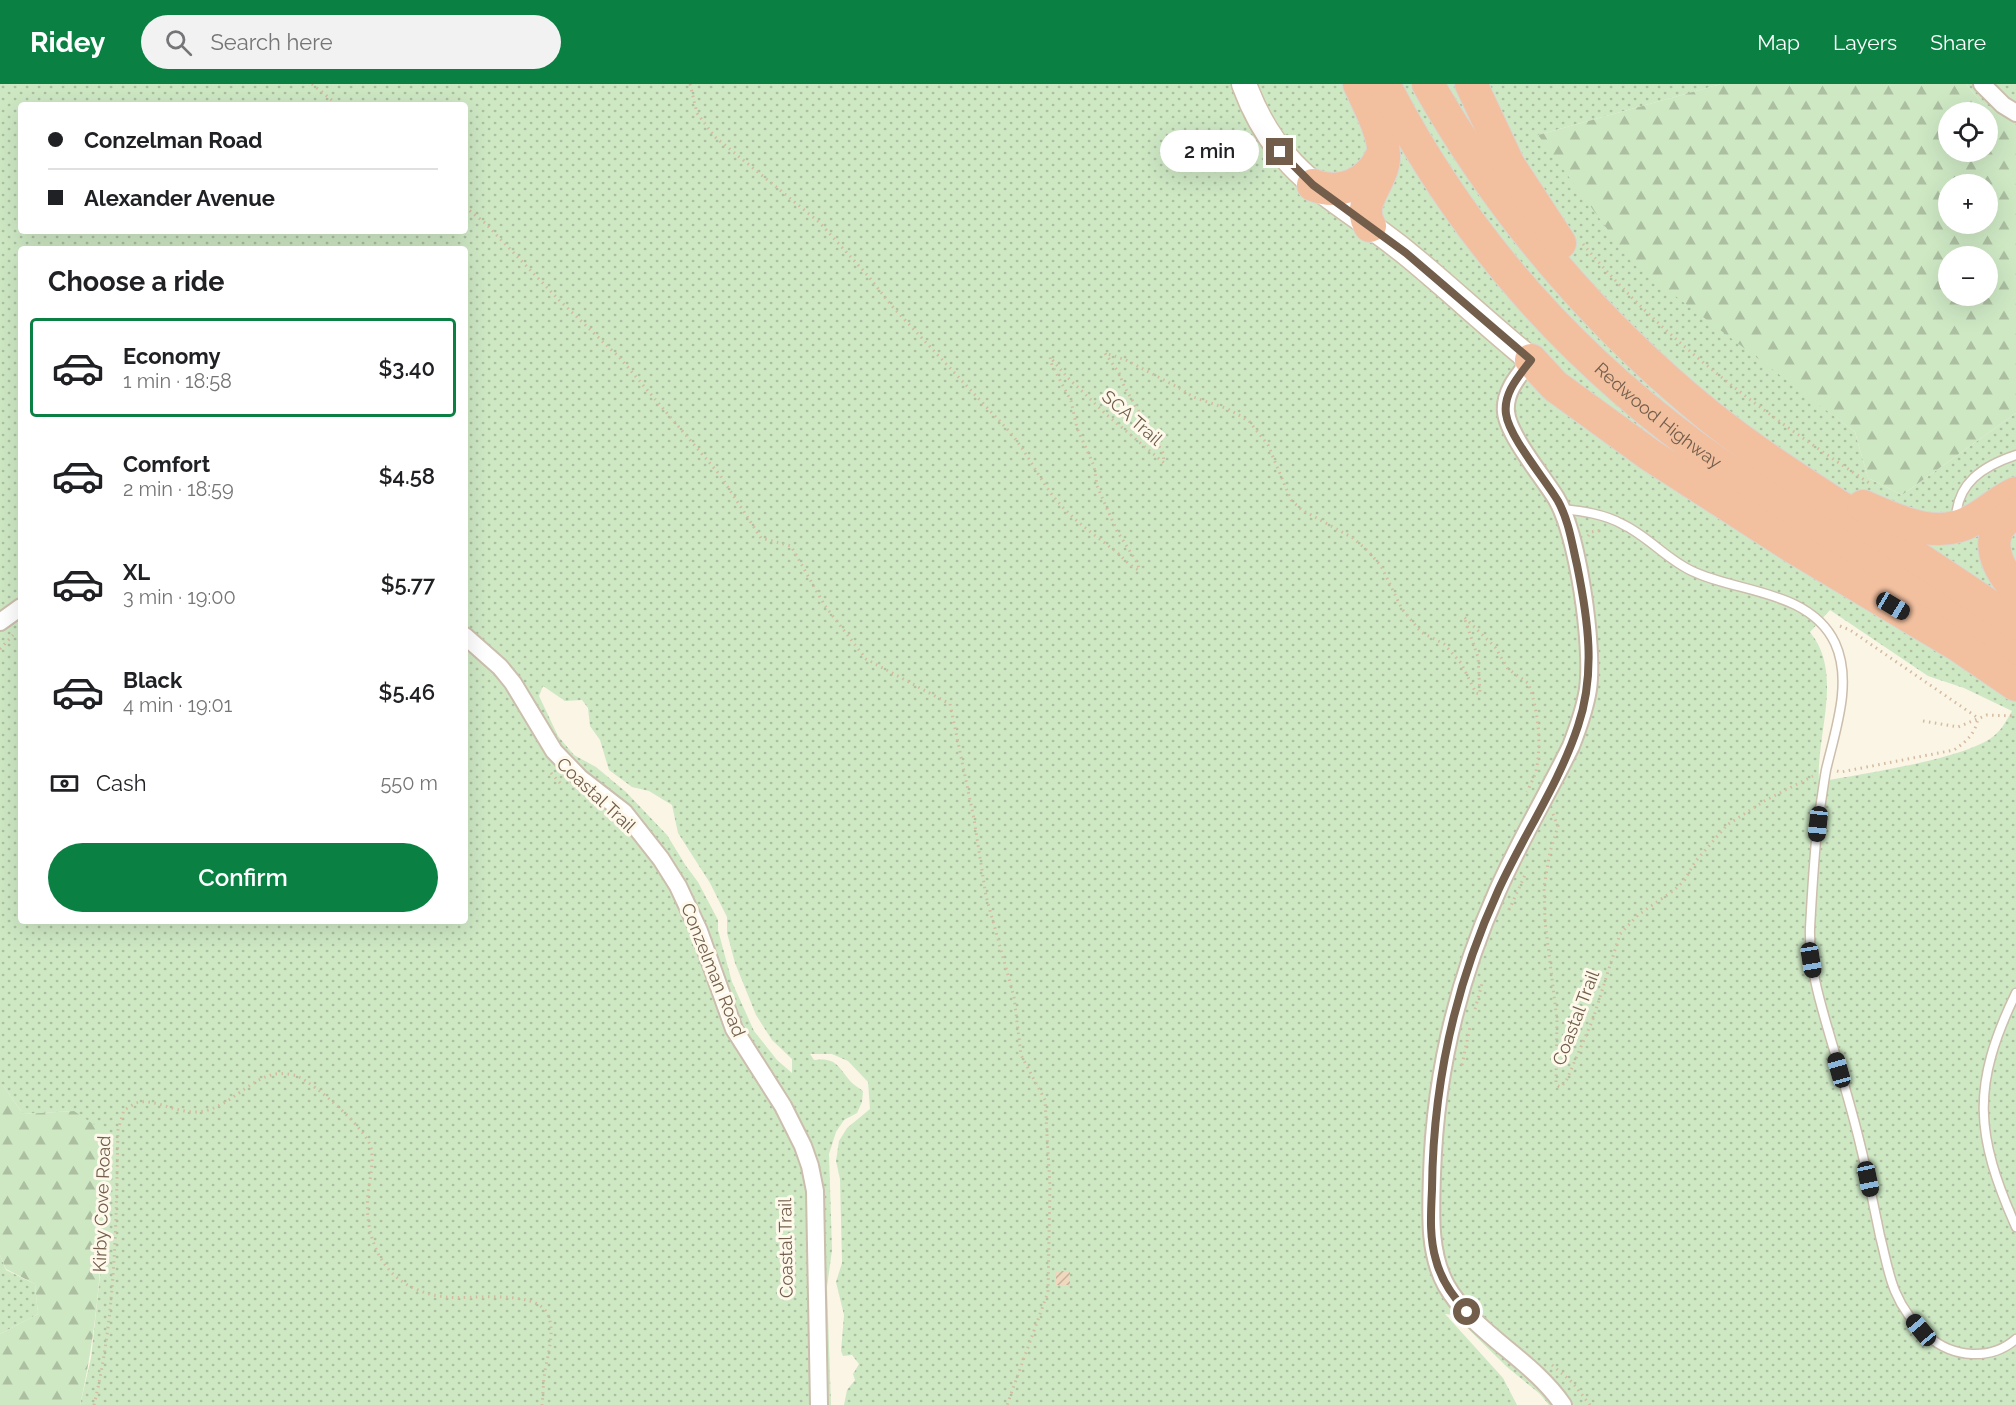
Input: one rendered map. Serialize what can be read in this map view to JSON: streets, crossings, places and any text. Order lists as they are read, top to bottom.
{
  "streets": {
    "highway": ["Redwood Highway"],
    "street": ["Conzelman Road"],
    "path": ["SCA Trail", "Coastal Trail", "Kirby Cove Road"]
  },
  "page": {
    "header": "Ridey",
    "search": "Search here",
    "nav": ["Map", "Layers", "Share"],
    "map_buttons": ["+", "−"],
    "banner": ["Conzelman Road", "Alexander Avenue"],
    "bubble": "2 min",
    "heading": "Choose a ride",
    "list": [
      {
        "name": "Economy",
        "note": "1 min · 18:58",
        "value": "$3.40"
      },
      {
        "name": "Comfort",
        "note": "2 min · 18:59",
        "value": "$4.58"
      },
      {
        "name": "XL",
        "note": "3 min · 19:00",
        "value": "$5.77"
      },
      {
        "name": "Black",
        "note": "4 min · 19:01",
        "value": "$5.46"
      }
    ],
    "pay": ["Cash", "550 m"],
    "buttons": "Confirm"
  }
}
